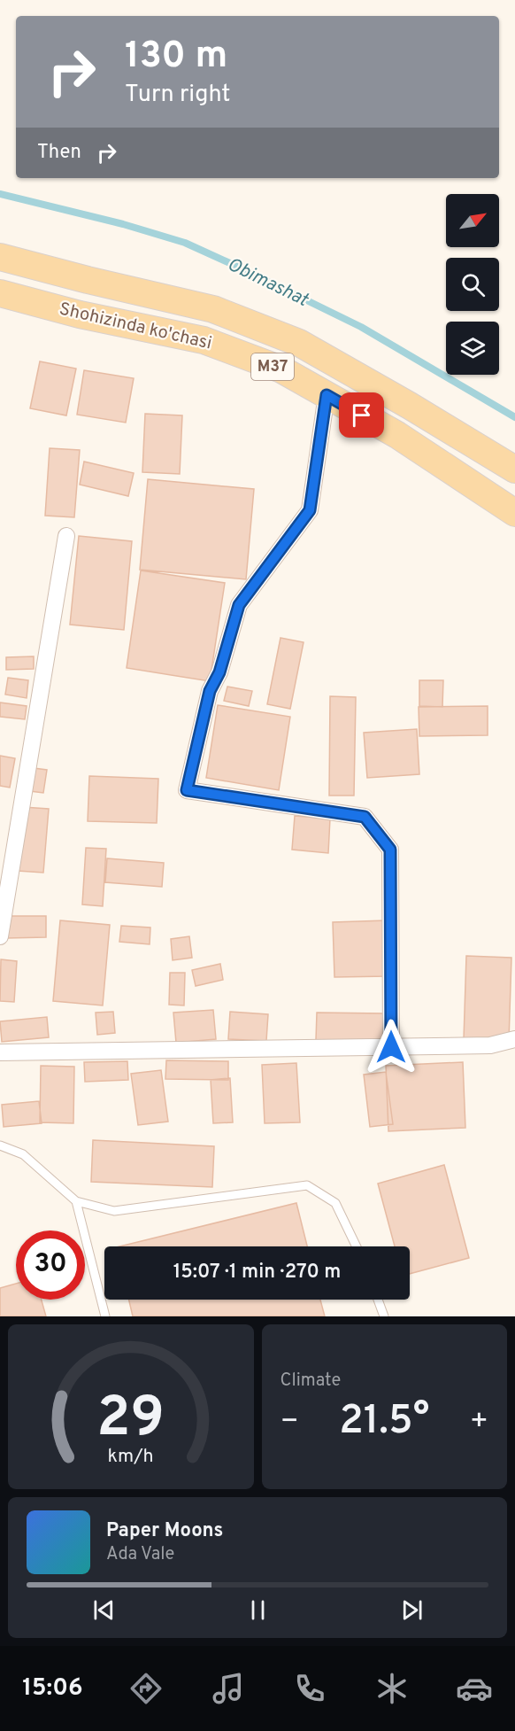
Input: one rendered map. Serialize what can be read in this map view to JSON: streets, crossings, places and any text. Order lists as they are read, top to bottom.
{
  "streets": {
    "main road": ["Shohizinda ko'chasi", "M37"]
  },
  "water": ["Obimashat"],
  "north": "top right",
  "page": {
    "turn": ["130 m", "Turn right"],
    "then": "Then",
    "limit": "30",
    "trip": "15:07 · 1 min · 270 m",
    "tile": "Climate",
    "heat": ["−", "21.5°", "+"],
    "song": ["Paper Moons", "Ada Vale"],
    "tabs": "15:06",
    "gauge": ["29", "km/h"]
  }
}
